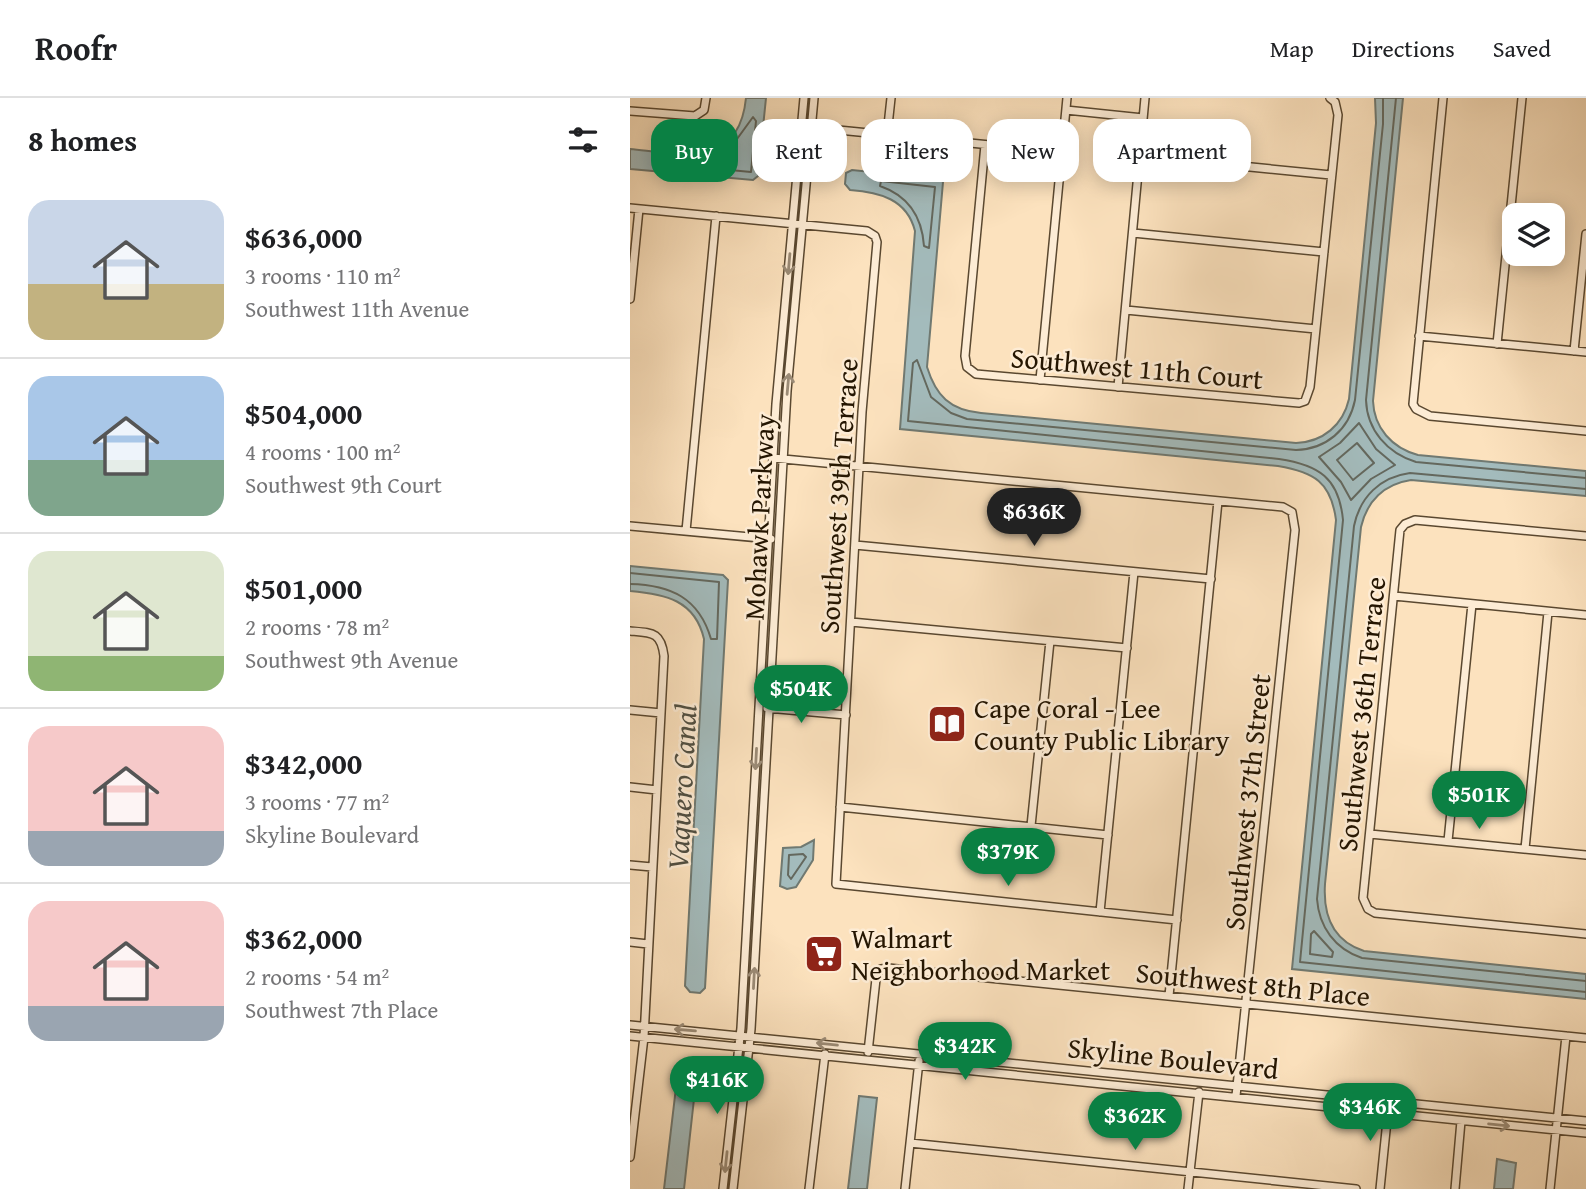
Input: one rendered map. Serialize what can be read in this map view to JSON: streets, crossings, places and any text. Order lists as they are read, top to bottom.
{
  "streets": {
    "street": [
      "Southwest 11th Court",
      "Southwest 39th Terrace",
      "Mohawk Parkway",
      "Southwest 36th Terrace",
      "Southwest 37th Street",
      "Southwest 8th Place",
      "Skyline Boulevard"
    ]
  },
  "crossings": [
    ["Southwest 39th Terrace", "Mohawk Parkway"],
    ["Mohawk Parkway", "Skyline Boulevard"],
    ["Southwest 37th Street", "Southwest 8th Place"],
    ["Southwest 37th Street", "Skyline Boulevard"],
    ["Southwest 8th Place", "Skyline Boulevard"]
  ],
  "water": ["Vaquero Canal"],
  "places": {
    "library": ["Cape Coral - Lee County Public Library"],
    "supermarket": ["Walmart Neighborhood Market"]
  },
  "page": {
    "header": "Roofr",
    "nav": ["Map", "Directions", "Saved"],
    "heading": "8 homes",
    "chip": [
      "Buy",
      "Rent",
      "Filters",
      "New",
      "Apartment"
    ],
    "list": [
      {
        "name": "$636,000",
        "note": "3 rooms · 110 m² · Southwest 11th Avenue"
      },
      {
        "name": "$504,000",
        "note": "4 rooms · 100 m² · Southwest 9th Court"
      },
      {
        "name": "$501,000",
        "note": "2 rooms · 78 m² · Southwest 9th Avenue"
      },
      {
        "name": "$342,000",
        "note": "3 rooms · 77 m² · Skyline Boulevard"
      },
      {
        "name": "$362,000",
        "note": "2 rooms · 54 m² · Southwest 7th Place"
      }
    ],
    "price": [
      "$636K",
      "$504K",
      "$501K",
      "$379K",
      "$342K",
      "$416K",
      "$346K",
      "$362K"
    ]
  }
}
